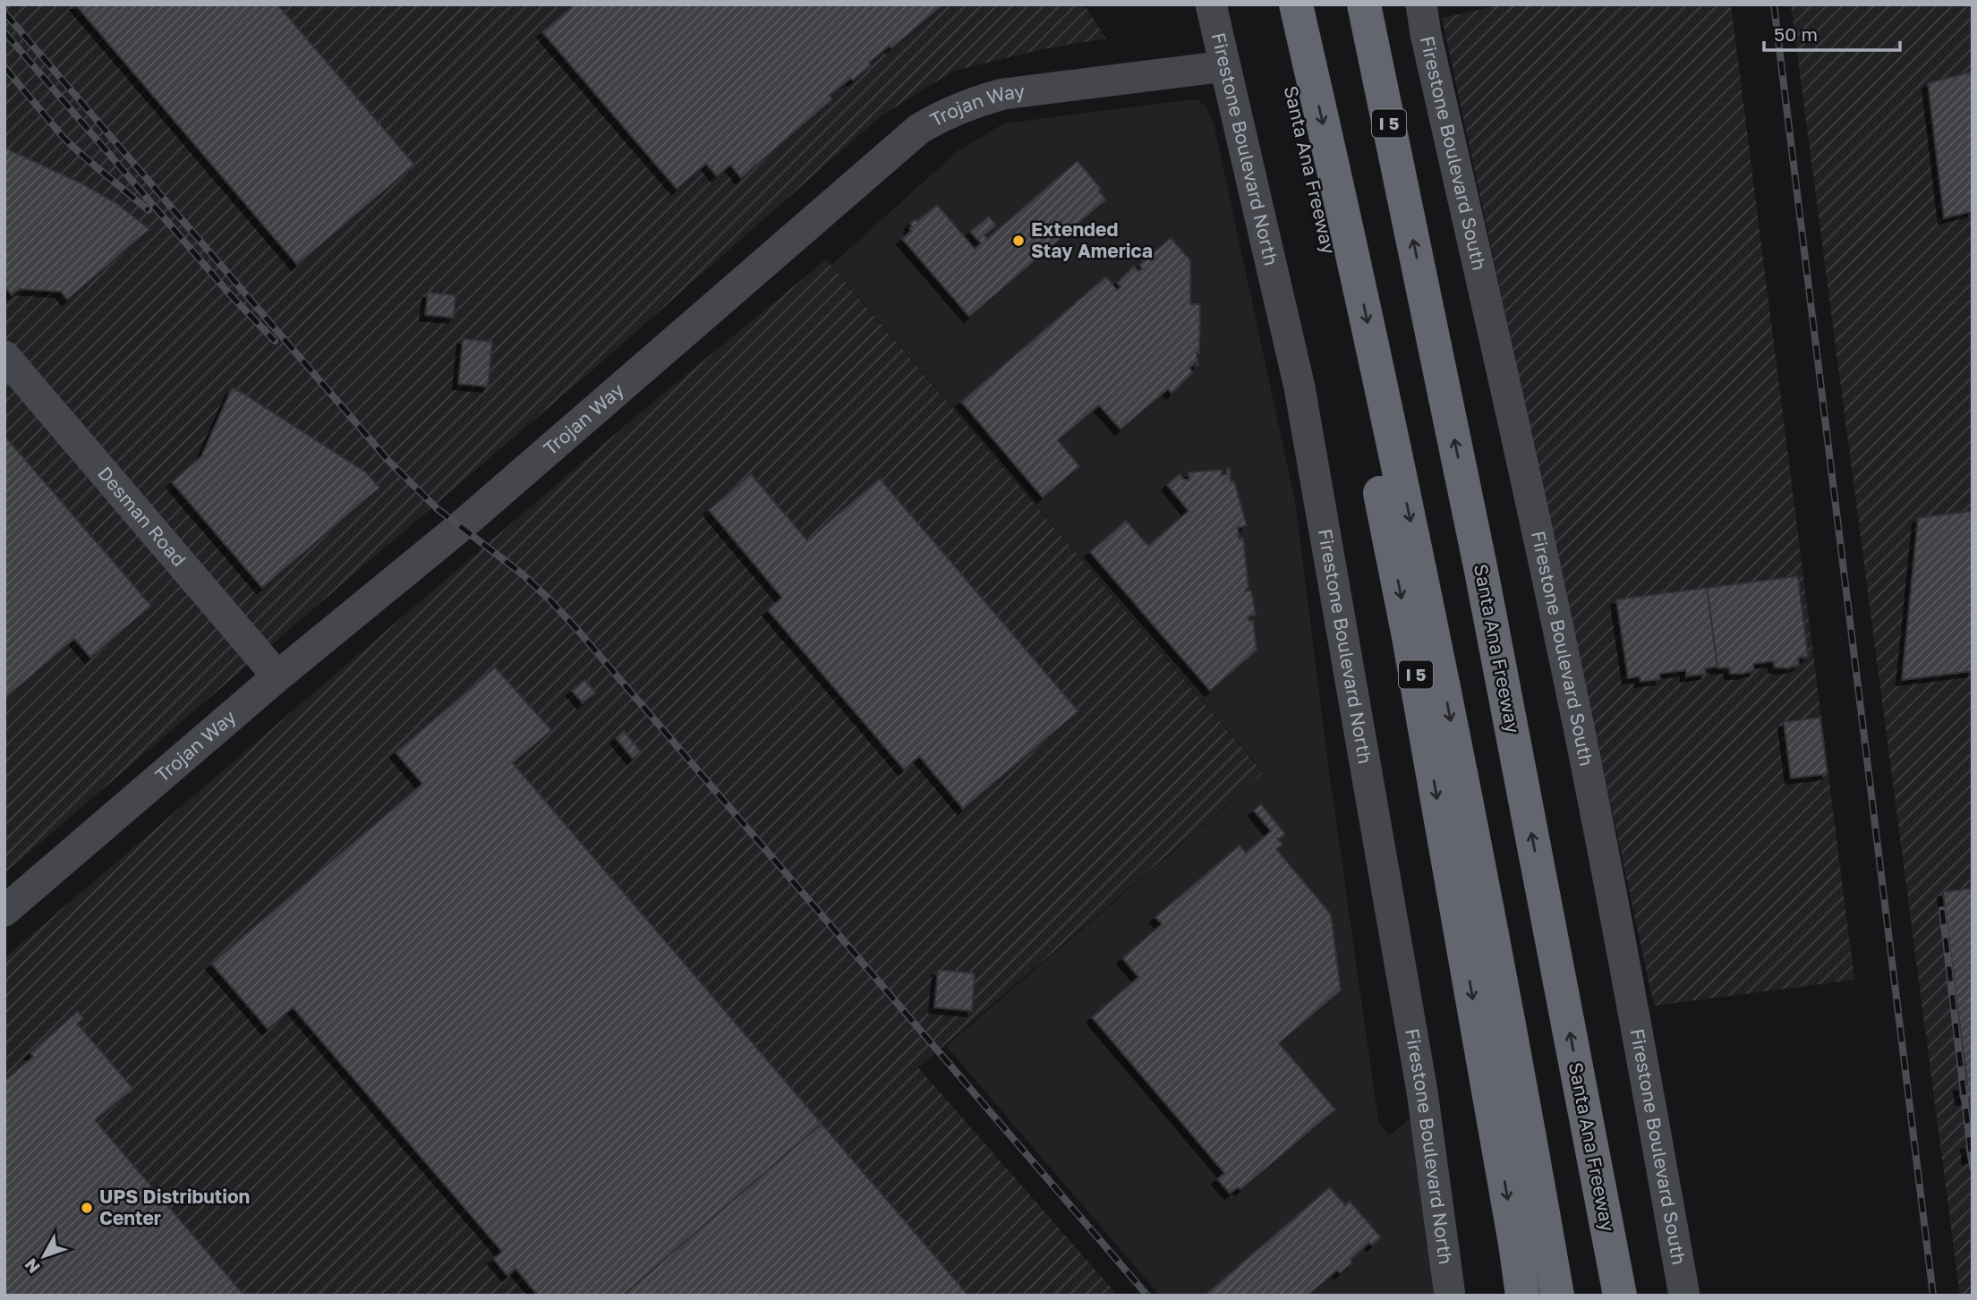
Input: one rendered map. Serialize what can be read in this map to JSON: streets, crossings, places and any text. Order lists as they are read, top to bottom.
{
  "streets": {
    "highway": ["I 5", "Santa Ana Freeway"],
    "street": [
      "Trojan Way",
      "Firestone Boulevard North",
      "Firestone Boulevard South",
      "Desman Road"
    ]
  },
  "crossings": [
    ["Trojan Way", "Firestone Boulevard North"],
    ["Trojan Way", "Desman Road"]
  ],
  "places": ["Extended Stay America", "UPS Distribution Center"],
  "scale_bar": "50 m",
  "north": "bottom left"
}
